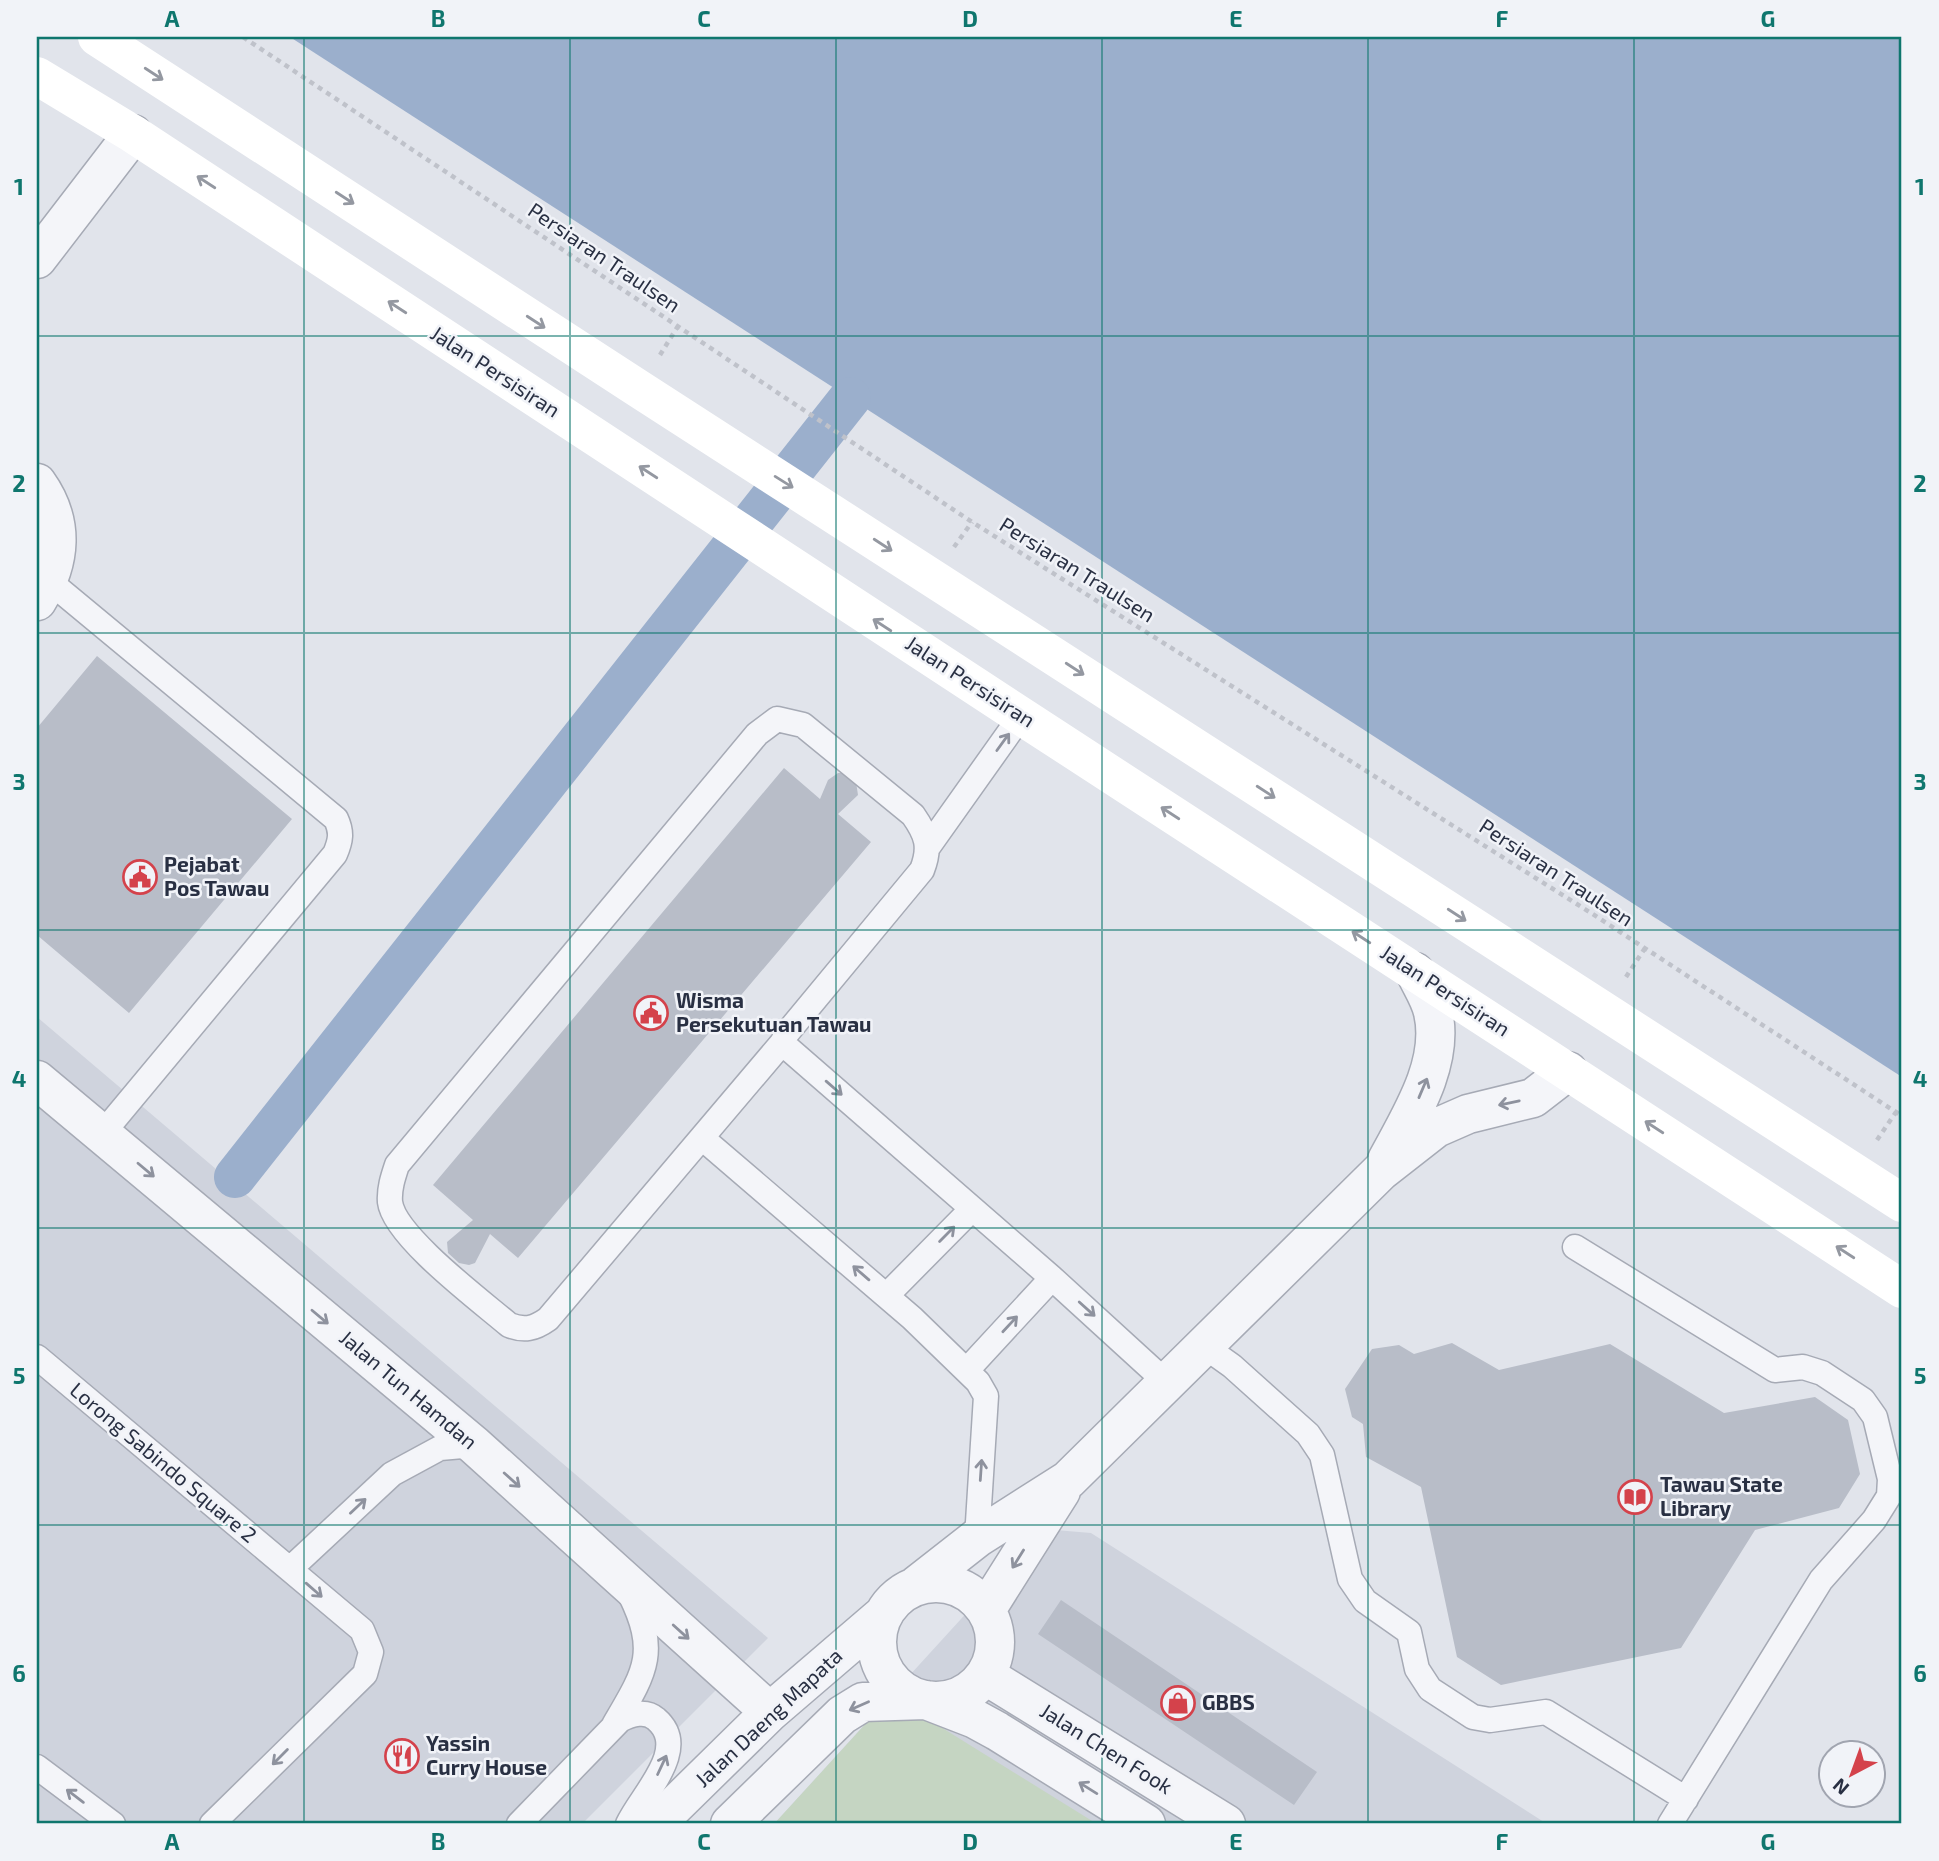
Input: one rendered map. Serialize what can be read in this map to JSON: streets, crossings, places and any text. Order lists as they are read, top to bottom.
{
  "streets": {
    "street": [
      "Jalan Persisiran",
      "Jalan Tun Hamdan",
      "Jalan Daeng Mapata",
      "Jalan Chen Fook"
    ],
    "lane": ["Lorong Sabindo Square 2"],
    "path": ["Persiaran Traulsen"]
  },
  "crossings": [
    ["Jalan Tun Hamdan", "Jalan Daeng Mapata"],
    ["Jalan Daeng Mapata", "Jalan Chen Fook"]
  ],
  "one_way": ["Jalan Tun Hamdan"],
  "places": {
    "public building": ["Pejabat Pos Tawau", "Wisma Persekutuan Tawau"],
    "library": ["Tawau State Library"],
    "shop": ["GBBS"],
    "restaurant": ["Yassin Curry House"]
  },
  "north": "bottom left",
  "grid": {
    "columns": [
      "A",
      "B",
      "C",
      "D",
      "E",
      "F",
      "G"
    ],
    "rows": [
      "1",
      "2",
      "3",
      "4",
      "5",
      "6"
    ]
  }
}
